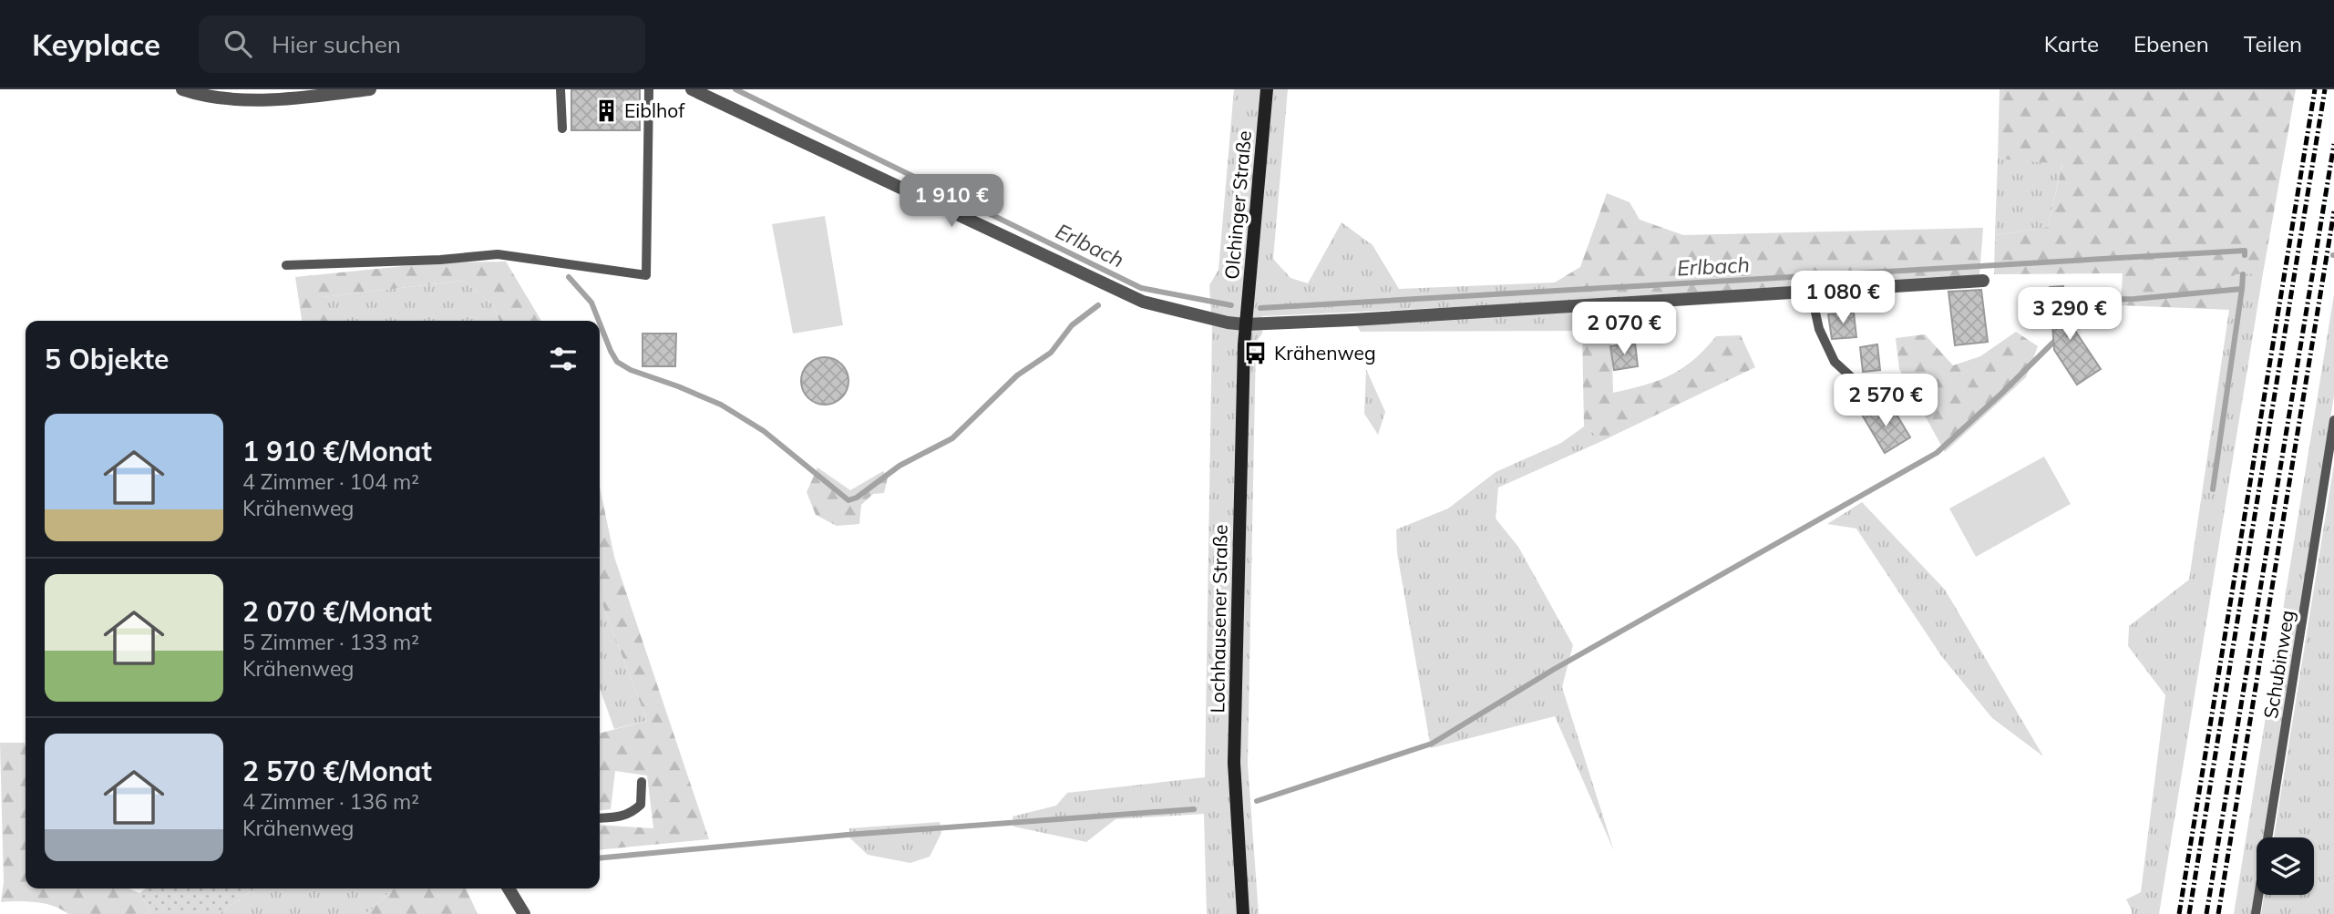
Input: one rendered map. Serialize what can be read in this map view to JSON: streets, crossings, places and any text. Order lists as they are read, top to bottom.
{
  "streets": {
    "main road": ["Olchinger Straße", "Lochhausener Straße"],
    "lane": ["Schubinweg"]
  },
  "crossings": [
    ["Olchinger Straße", "Lochhausener Straße"]
  ],
  "water": ["Erlbach"],
  "places": {
    "building": ["Eiblhof"],
    "bus stop": ["Krähenweg"]
  },
  "page": {
    "header": "Keyplace",
    "search": "Hier suchen",
    "nav": ["Karte", "Ebenen", "Teilen"],
    "price": [
      "1 910 €",
      "1 080 €",
      "3 290 €",
      "2 070 €",
      "2 570 €"
    ],
    "heading": "5 Objekte",
    "list": [
      {
        "name": "1 910 €/Monat",
        "note": "4 Zimmer · 104 m² · Krähenweg"
      },
      {
        "name": "2 070 €/Monat",
        "note": "5 Zimmer · 133 m² · Krähenweg"
      },
      {
        "name": "2 570 €/Monat",
        "note": "4 Zimmer · 136 m² · Krähenweg"
      }
    ]
  }
}
